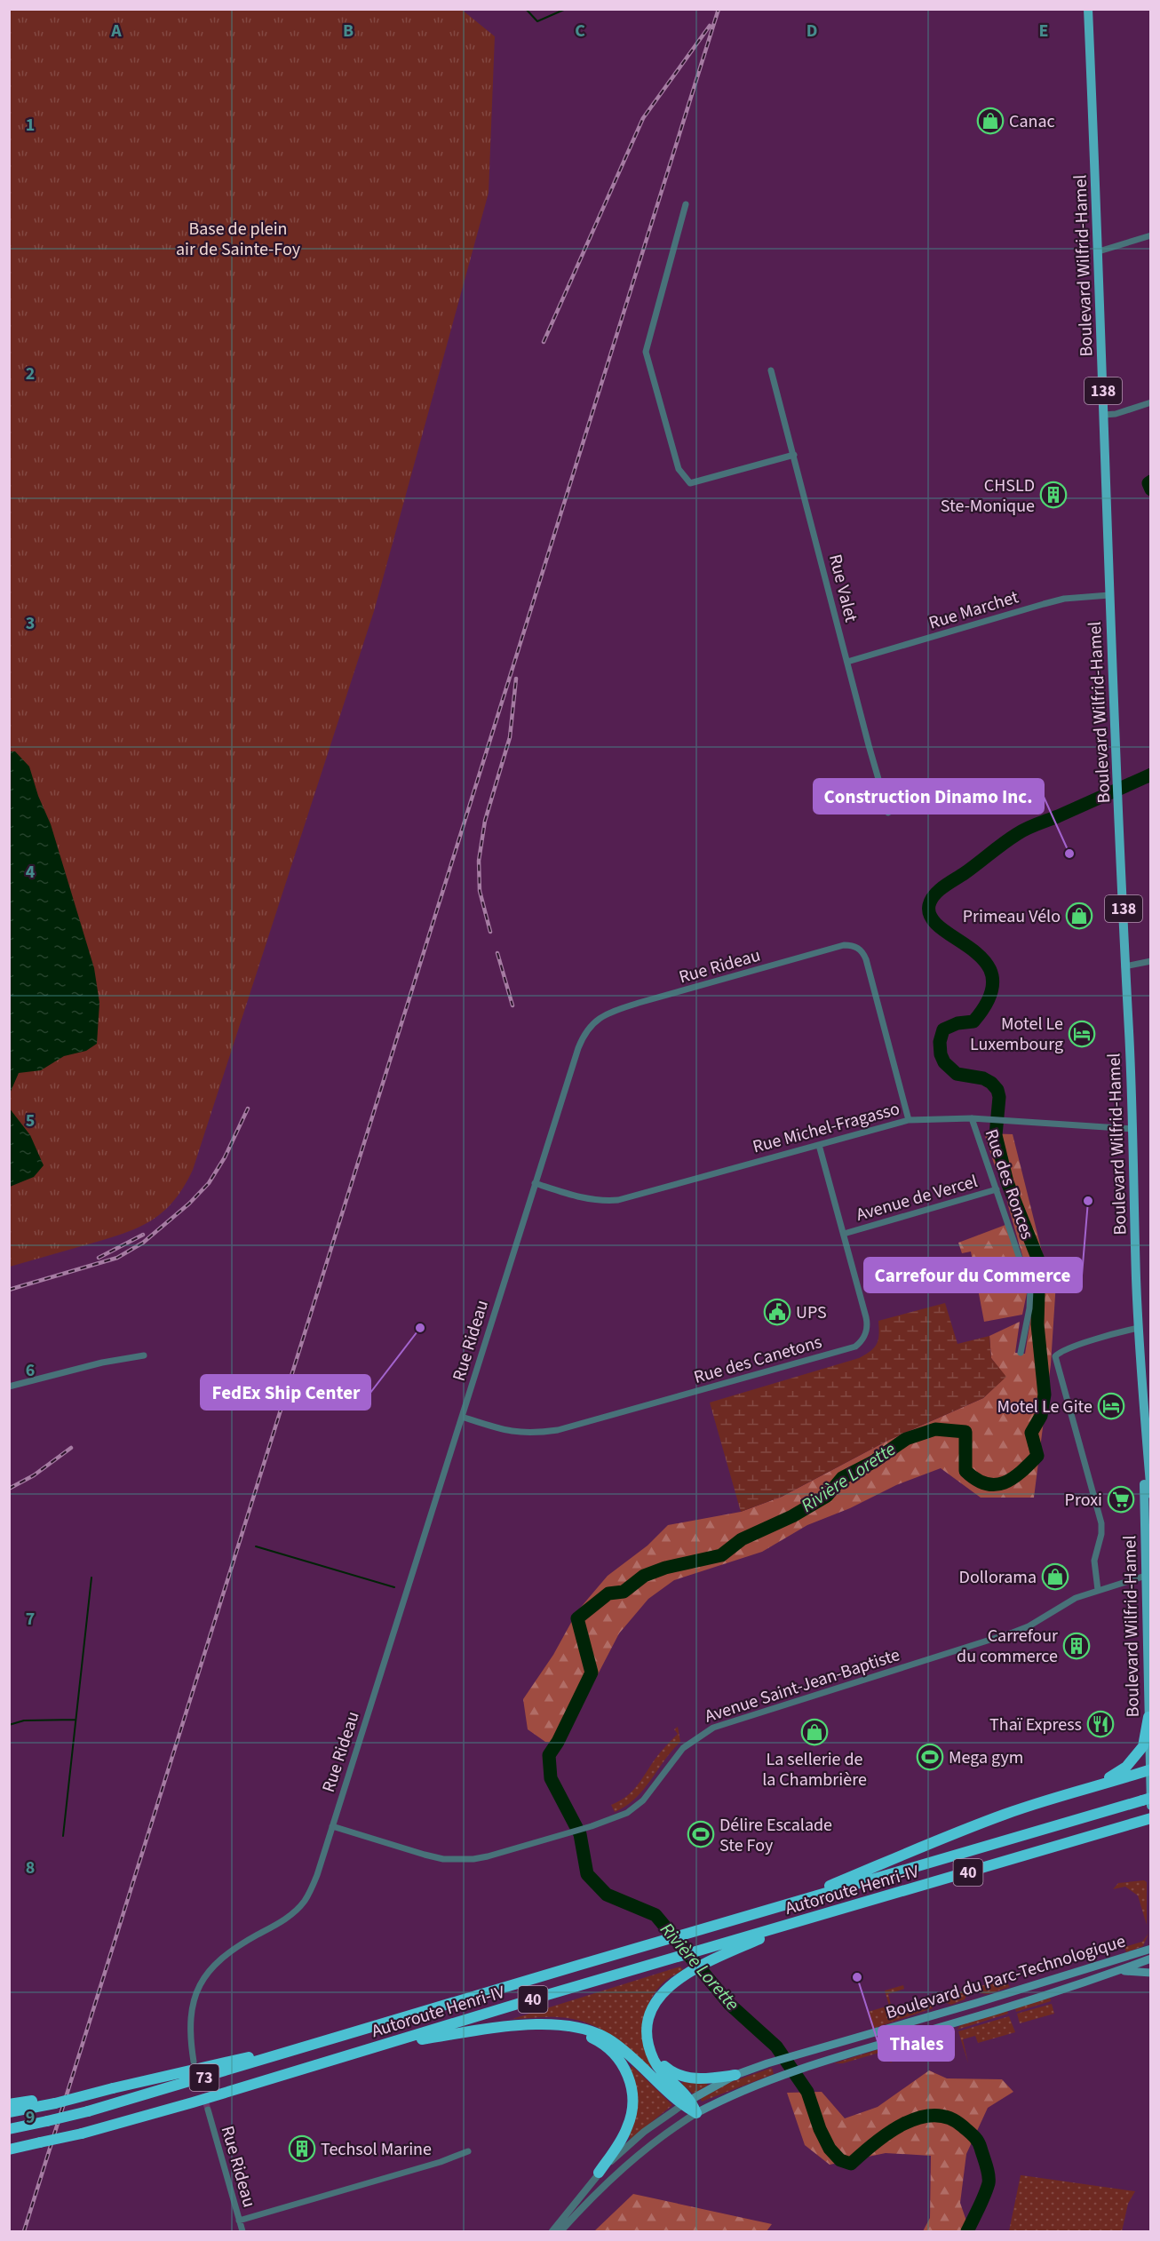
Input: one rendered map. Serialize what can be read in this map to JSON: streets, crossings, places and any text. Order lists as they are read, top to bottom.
{
  "streets": {
    "highway": ["40", "Autoroute Henri-IV", "73"],
    "main road": ["Boulevard Wilfrid-Hamel", "138", "Boulevard du Parc-Technologique"],
    "street": [
      "Rue Valet",
      "Rue Marchet",
      "Rue Rideau",
      "Rue Michel-Fragasso",
      "Rue des Ronces",
      "Avenue de Vercel",
      "Rue des Canetons",
      "Avenue Saint-Jean-Baptiste"
    ]
  },
  "crossings": [
    ["Boulevard Wilfrid-Hamel", "Rue Marchet"],
    ["Boulevard Wilfrid-Hamel", "Rue Michel-Fragasso"],
    ["Boulevard Wilfrid-Hamel", "Avenue Saint-Jean-Baptiste"],
    ["Boulevard Wilfrid-Hamel", "Autoroute Henri-IV"],
    ["Rue Valet", "Rue Marchet"],
    ["Rue Rideau", "Rue Michel-Fragasso"],
    ["Rue Rideau", "Rue des Canetons"],
    ["Rue Rideau", "Avenue Saint-Jean-Baptiste"],
    ["Rue Michel-Fragasso", "Rue des Ronces"],
    ["Rue Michel-Fragasso", "Rue des Canetons"],
    ["Rue des Ronces", "Avenue de Vercel"],
    ["Avenue de Vercel", "Rue des Canetons"],
    ["40", "Autoroute Henri-IV"]
  ],
  "water": ["Rivière Lorette"],
  "parks": ["Base de plein air de Sainte-Foy"],
  "places": {
    "shop": [
      "Canac",
      "Primeau Vélo",
      "Dollorama",
      "La sellerie de la Chambrière"
    ],
    "building": ["CHSLD Ste-Monique", "Carrefour du commerce", "Techsol Marine"],
    "other": [
      "Construction Dinamo Inc.",
      "Carrefour du Commerce",
      "FedEx Ship Center",
      "Thales"
    ],
    "hotel": ["Motel Le Luxembourg", "Motel Le Gite"],
    "public building": ["UPS"],
    "supermarket": ["Proxi"],
    "restaurant": ["Thaï Express"],
    "sports": ["Mega gym", "Délire Escalade Ste Foy"]
  },
  "grid": {
    "columns": [
      "A",
      "B",
      "C",
      "D",
      "E"
    ],
    "rows": [
      "1",
      "2",
      "3",
      "4",
      "5",
      "6",
      "7",
      "8",
      "9"
    ]
  }
}
